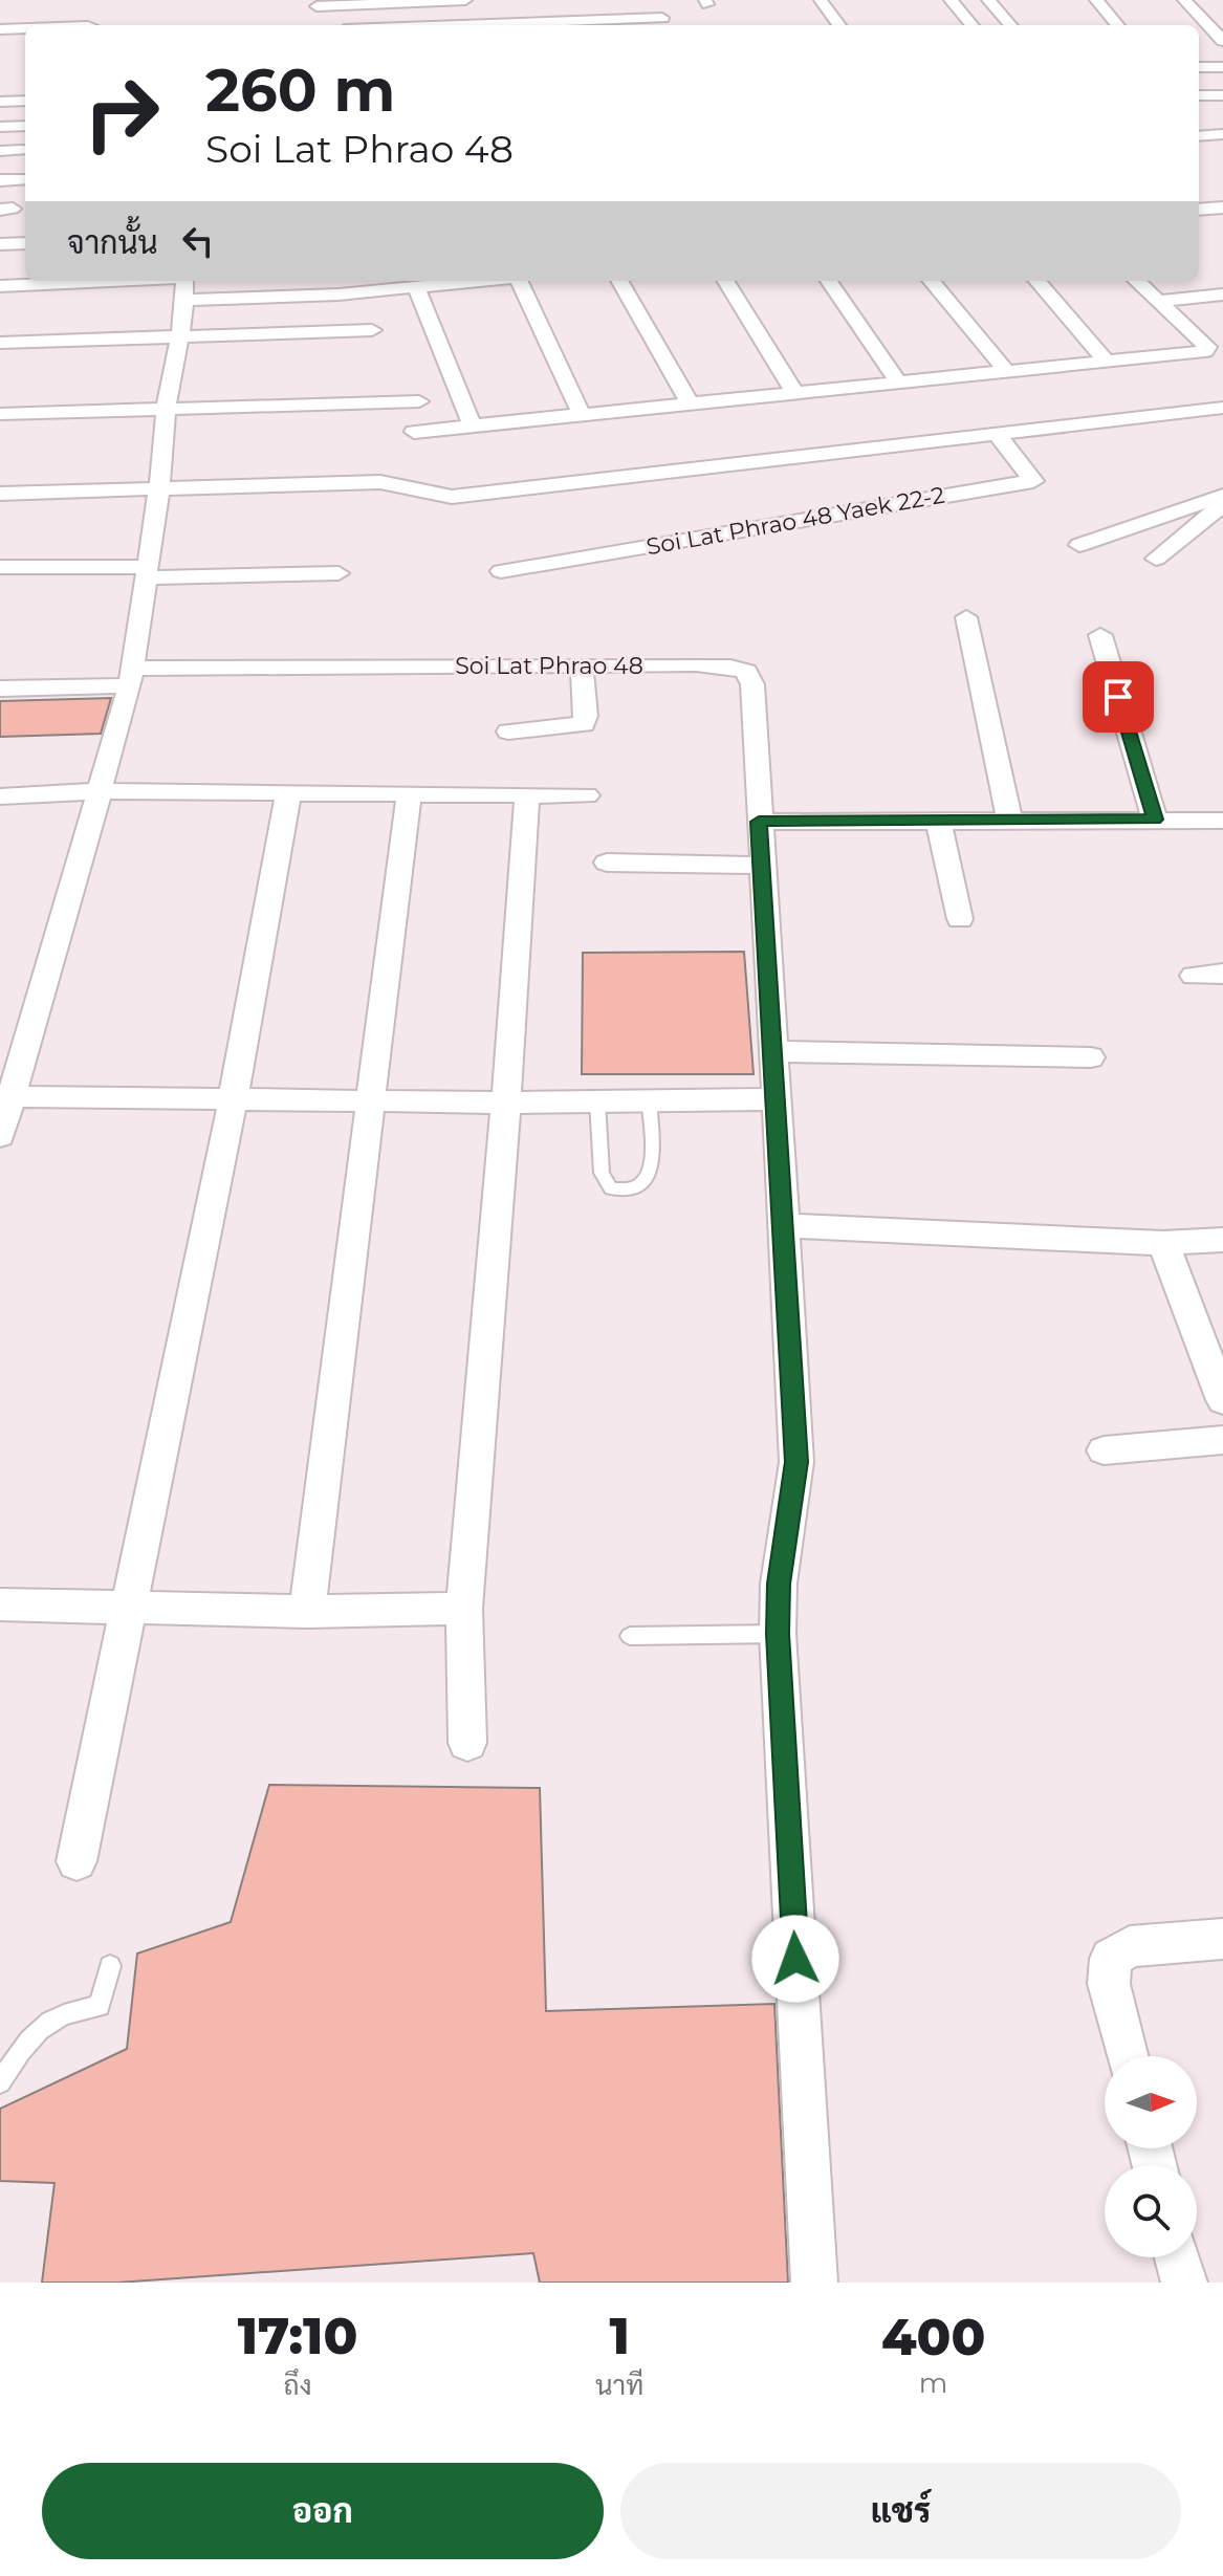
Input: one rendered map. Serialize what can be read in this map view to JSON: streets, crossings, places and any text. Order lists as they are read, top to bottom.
{
  "streets": {
    "street": ["Soi Lat Phrao 48 Yaek 22-2", "Soi Lat Phrao 48"]
  },
  "north": "right",
  "page": {
    "turn": ["260 m", "Soi Lat Phrao 48"],
    "then": "จากนั้น",
    "eta": [
      "17:10",
      "ถึง",
      "1",
      "นาที",
      "400",
      "m"
    ],
    "buttons": ["ออก", "แชร์"]
  }
}
